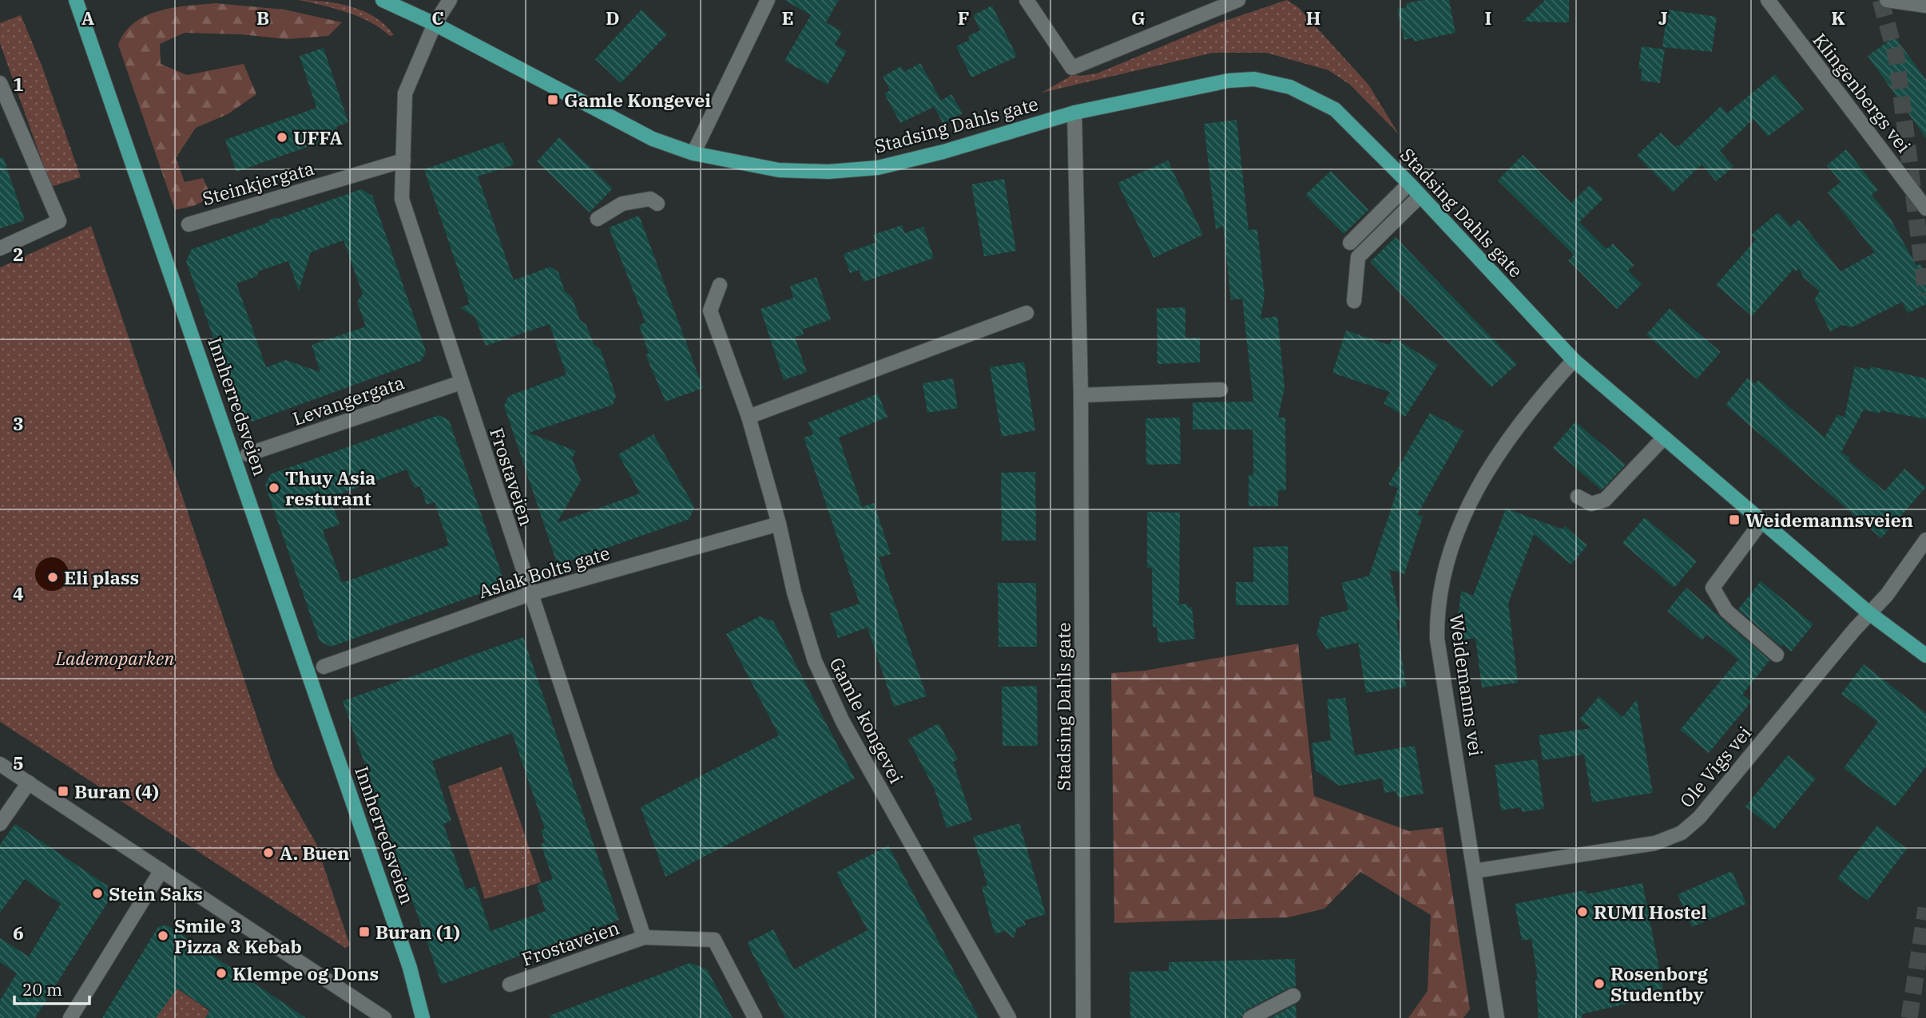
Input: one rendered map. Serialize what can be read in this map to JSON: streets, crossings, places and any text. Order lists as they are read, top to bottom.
{
  "streets": {
    "main road": ["Stadsing Dahls gate", "Innherredsveien"],
    "street": [
      "Klingenbergs vei",
      "Steinkjergata",
      "Levangergata",
      "Frostaveien",
      "Aslak Bolts gate",
      "Weidemanns vei",
      "Gamle kongevei",
      "Ole Vigs vei"
    ]
  },
  "crossings": [
    ["Stadsing Dahls gate", "Frostaveien"],
    ["Stadsing Dahls gate", "Weidemanns vei"],
    ["Stadsing Dahls gate", "Ole Vigs vei"],
    ["Steinkjergata", "Frostaveien"],
    ["Levangergata", "Frostaveien"],
    ["Frostaveien", "Aslak Bolts gate"],
    ["Aslak Bolts gate", "Gamle kongevei"],
    ["Weidemanns vei", "Ole Vigs vei"]
  ],
  "parks": ["Lademoparken"],
  "places": {
    "transit": [
      "Gamle Kongevei",
      "Weidemannsveien",
      "Buran (4)",
      "Buran (1)"
    ],
    "other": [
      "UFFA",
      "Thuy Asia resturant",
      "Eli plass",
      "A. Buen",
      "Stein Saks",
      "RUMI Hostel",
      "Smile 3 Pizza & Kebab",
      "Klempe og Dons",
      "Rosenborg Studentby"
    ]
  },
  "scale_bar": "20 m",
  "grid": {
    "columns": [
      "A",
      "B",
      "C",
      "D",
      "E",
      "F",
      "G",
      "H",
      "I",
      "J",
      "K"
    ],
    "rows": [
      "1",
      "2",
      "3",
      "4",
      "5",
      "6"
    ]
  }
}
